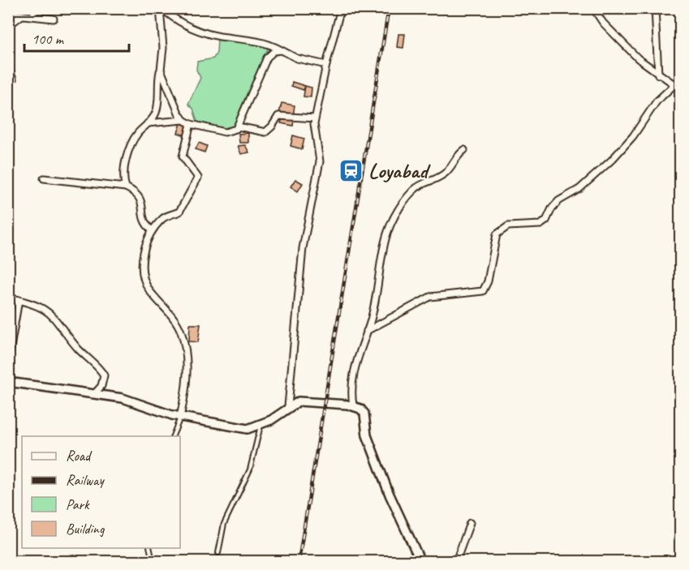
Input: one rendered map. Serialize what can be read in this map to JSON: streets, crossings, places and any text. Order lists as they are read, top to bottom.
{
  "places": {
    "station": ["Loyabad"]
  },
  "legend": [
    "Road",
    "Railway",
    "Park",
    "Building"
  ],
  "scale_bar": "100 m"
}
